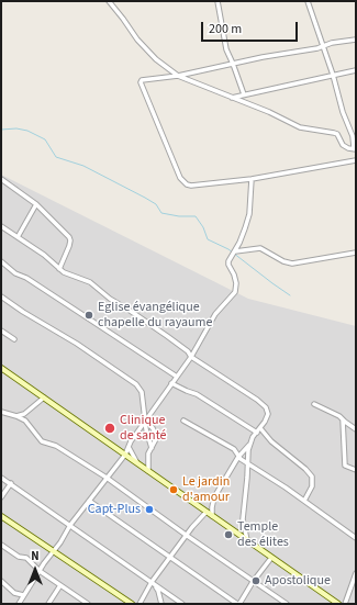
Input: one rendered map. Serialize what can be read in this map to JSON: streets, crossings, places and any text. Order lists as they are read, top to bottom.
{
  "places": [
    "Eglise évangélique chapelle du rayaume",
    "Clinique de santé",
    "Le jardin d'amour",
    "Capt-Plus",
    "Temple des élites",
    "Apostolique"
  ],
  "scale_bar": "200 m",
  "north": "top"
}
